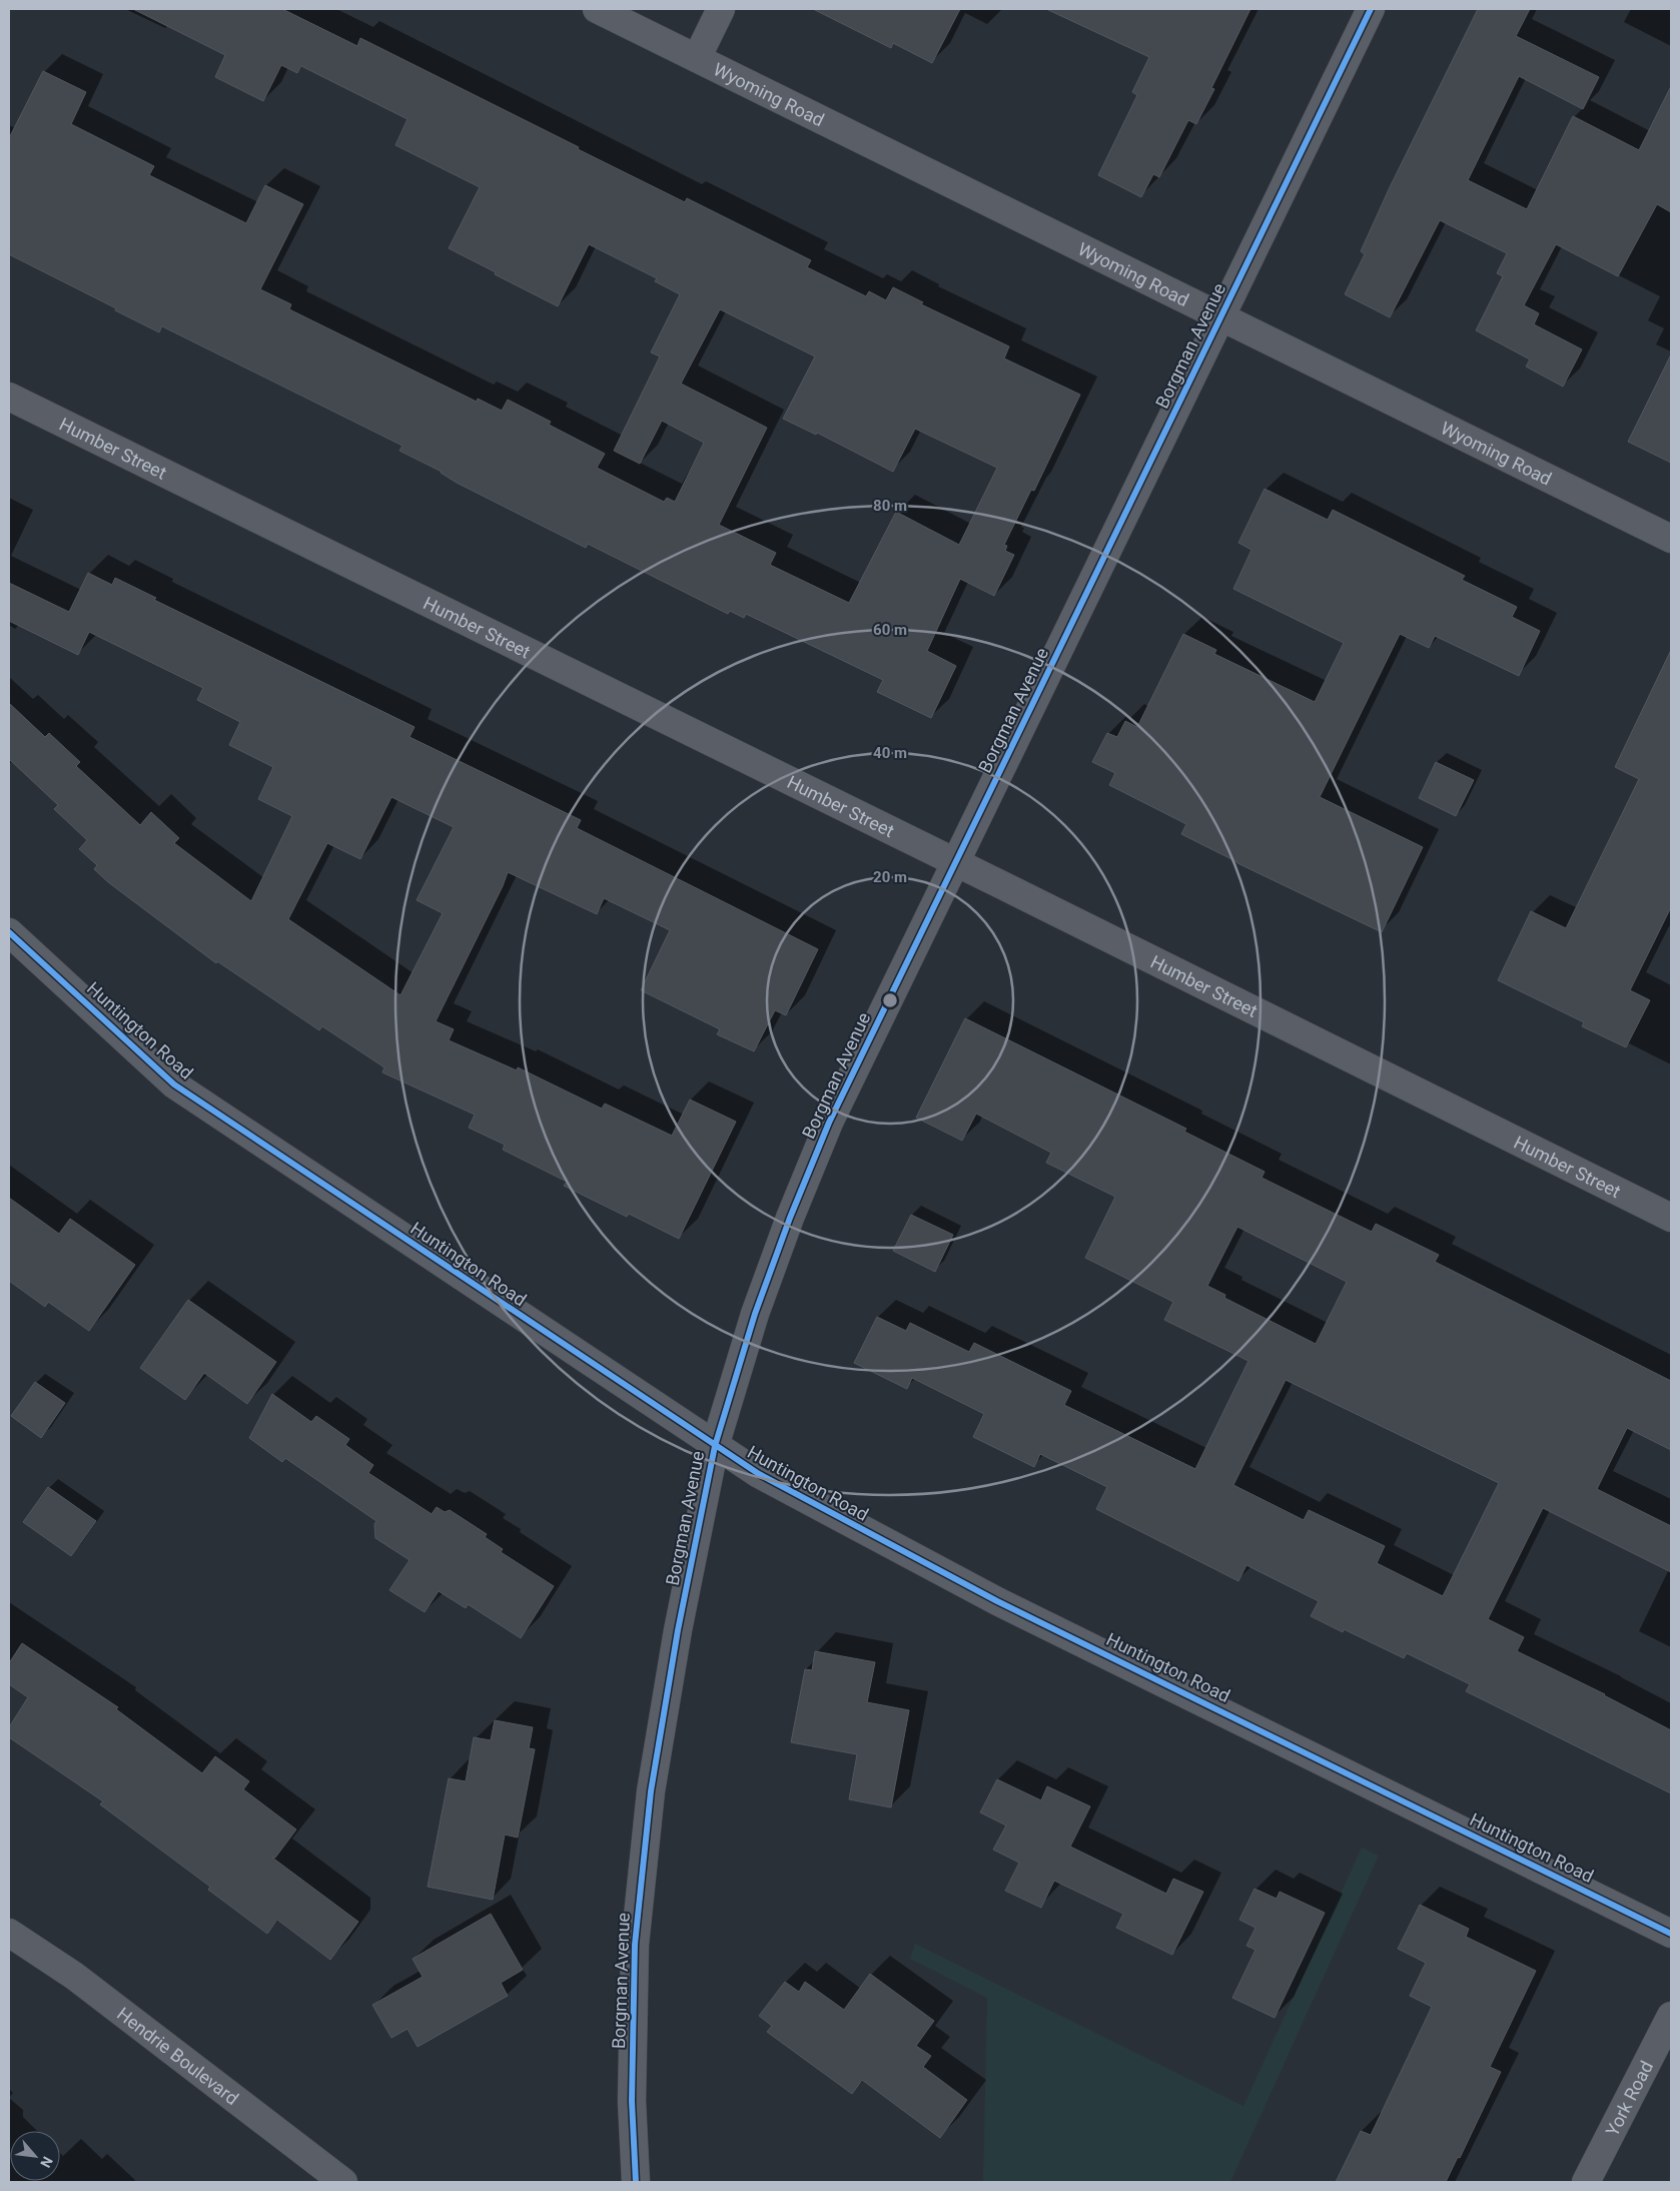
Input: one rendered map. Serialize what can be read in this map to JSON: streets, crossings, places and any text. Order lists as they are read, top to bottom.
{
  "streets": {
    "street": [
      "Wyoming Road",
      "Borgman Avenue",
      "Humber Street",
      "Huntington Road",
      "Hendrie Boulevard",
      "York Road"
    ]
  },
  "crossings": [
    ["Wyoming Road", "Borgman Avenue"],
    ["Borgman Avenue", "Humber Street"],
    ["Borgman Avenue", "Huntington Road"]
  ],
  "north": "bottom right",
  "rings": [
    "80 m",
    "60 m",
    "40 m",
    "20 m"
  ]
}
